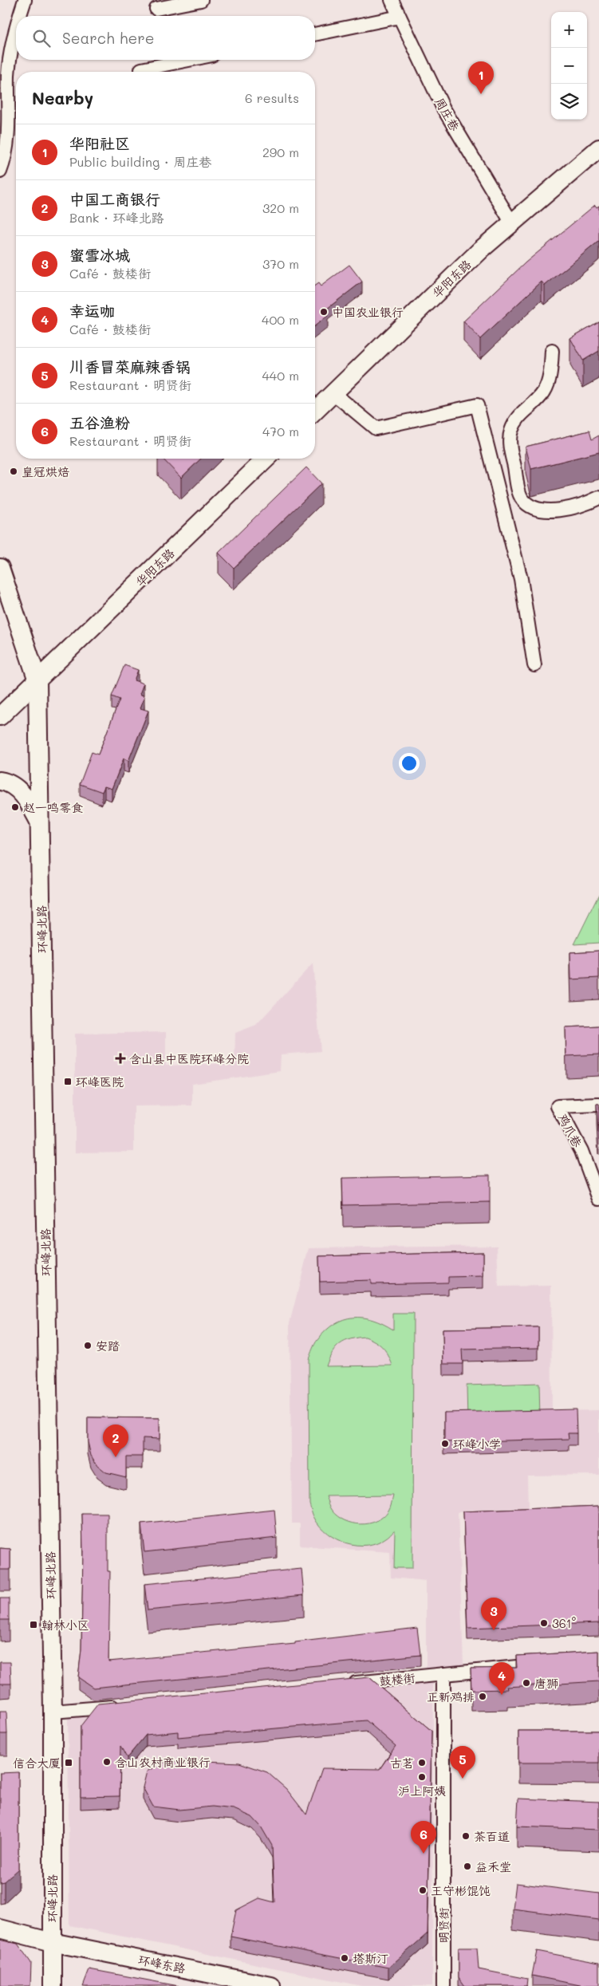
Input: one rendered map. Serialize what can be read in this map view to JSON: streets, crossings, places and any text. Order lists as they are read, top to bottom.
{
  "streets": {
    "main road": ["华阳东路", "环峰北路", "环峰东路"],
    "street": [
      "周庄巷",
      "鸡爪巷",
      "鼓楼街",
      "明贤街"
    ]
  },
  "crossings": [
    ["周庄巷", "华阳东路"],
    ["华阳东路", "环峰北路"],
    ["环峰北路", "环峰东路"],
    ["鼓楼街", "明贤街"]
  ],
  "places": {
    "other": [
      "中国农业银行",
      "皇冠烘焙",
      "赵一鸣零食",
      "安踏",
      "环峰小学",
      "361°",
      "唐狮",
      "正新鸡排",
      "含山农村商业银行",
      "古茗",
      "沪上阿姨",
      "茶百道",
      "益禾堂",
      "王守彬馄饨",
      "塔斯汀"
    ],
    "health": ["含山县中医院环峰分院"],
    "transit": ["环峰医院", "翰林小区", "信合大厦"]
  },
  "page": {
    "map_buttons": ["+", "−"],
    "search": "Search here",
    "pins": [
      "1",
      "2",
      "3",
      "4",
      "5",
      "6"
    ],
    "heading": ["Nearby", "6 results"],
    "list": [
      {
        "mark": "1",
        "name": "华阳社区",
        "note": "Public building · 周庄巷",
        "value": "290 m"
      },
      {
        "mark": "2",
        "name": "中国工商银行",
        "note": "Bank · 环峰北路",
        "value": "320 m"
      },
      {
        "mark": "3",
        "name": "蜜雪冰城",
        "note": "Café · 鼓楼街",
        "value": "370 m"
      },
      {
        "mark": "4",
        "name": "幸运咖",
        "note": "Café · 鼓楼街",
        "value": "400 m"
      },
      {
        "mark": "5",
        "name": "川香冒菜麻辣香锅",
        "note": "Restaurant · 明贤街",
        "value": "440 m"
      },
      {
        "mark": "6",
        "name": "五谷渔粉",
        "note": "Restaurant · 明贤街",
        "value": "470 m"
      }
    ]
  }
}
